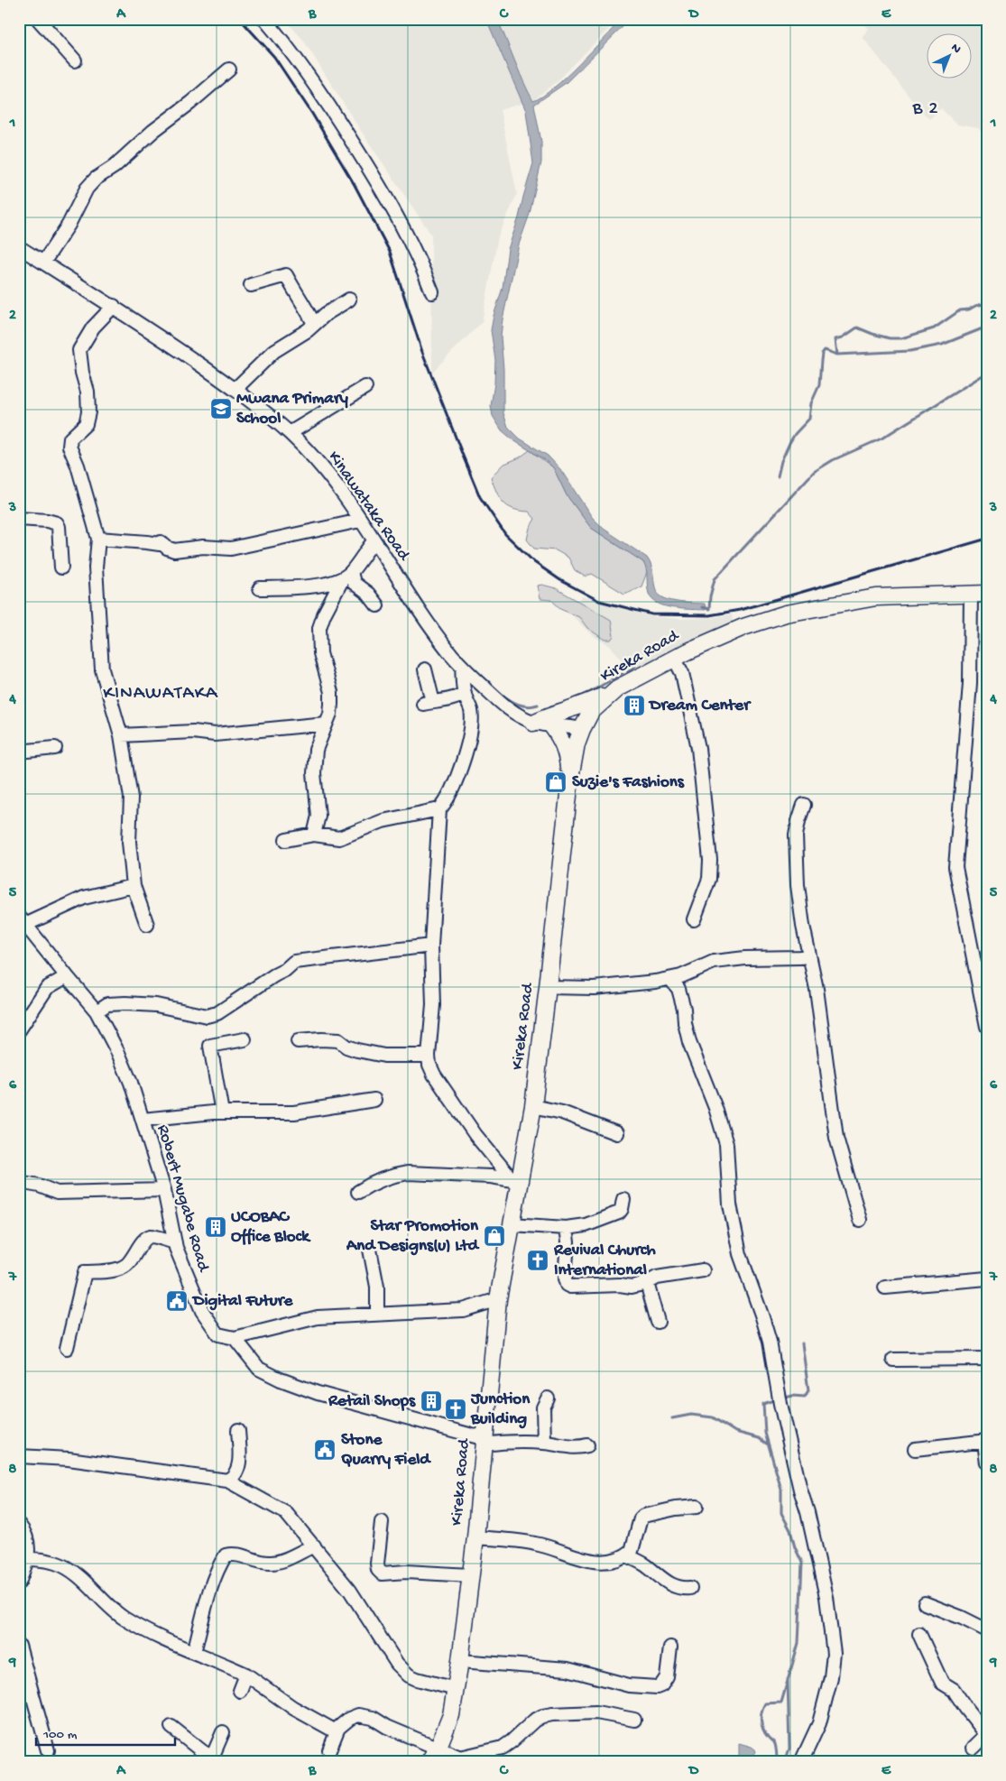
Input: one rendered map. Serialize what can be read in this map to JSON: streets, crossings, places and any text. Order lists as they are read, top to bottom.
{
  "streets": {
    "main road": ["Kireka Road"],
    "street": ["Kinawataka Road", "Robert Mugabe Road"]
  },
  "crossings": [
    ["Kinawataka Road", "Kireka Road"],
    ["Kireka Road", "Robert Mugabe Road"]
  ],
  "districts": ["B 2", "KINAWATAKA"],
  "places": {
    "school or university": ["Mwana Primary School"],
    "building": ["Dream Center", "UCOBAC Office Block", "Retail Shops"],
    "shop": ["Suzie's Fashions", "Star Promotion And Designs(u) Ltd"],
    "church": ["Revival Church International", "Junction Building"],
    "public building": ["Digital Future", "Stone Quarry Field"]
  },
  "scale_bar": "100 m",
  "north": "top right",
  "grid": {
    "columns": [
      "A",
      "B",
      "C",
      "D",
      "E"
    ],
    "rows": [
      "1",
      "2",
      "3",
      "4",
      "5",
      "6",
      "7",
      "8",
      "9"
    ]
  }
}
